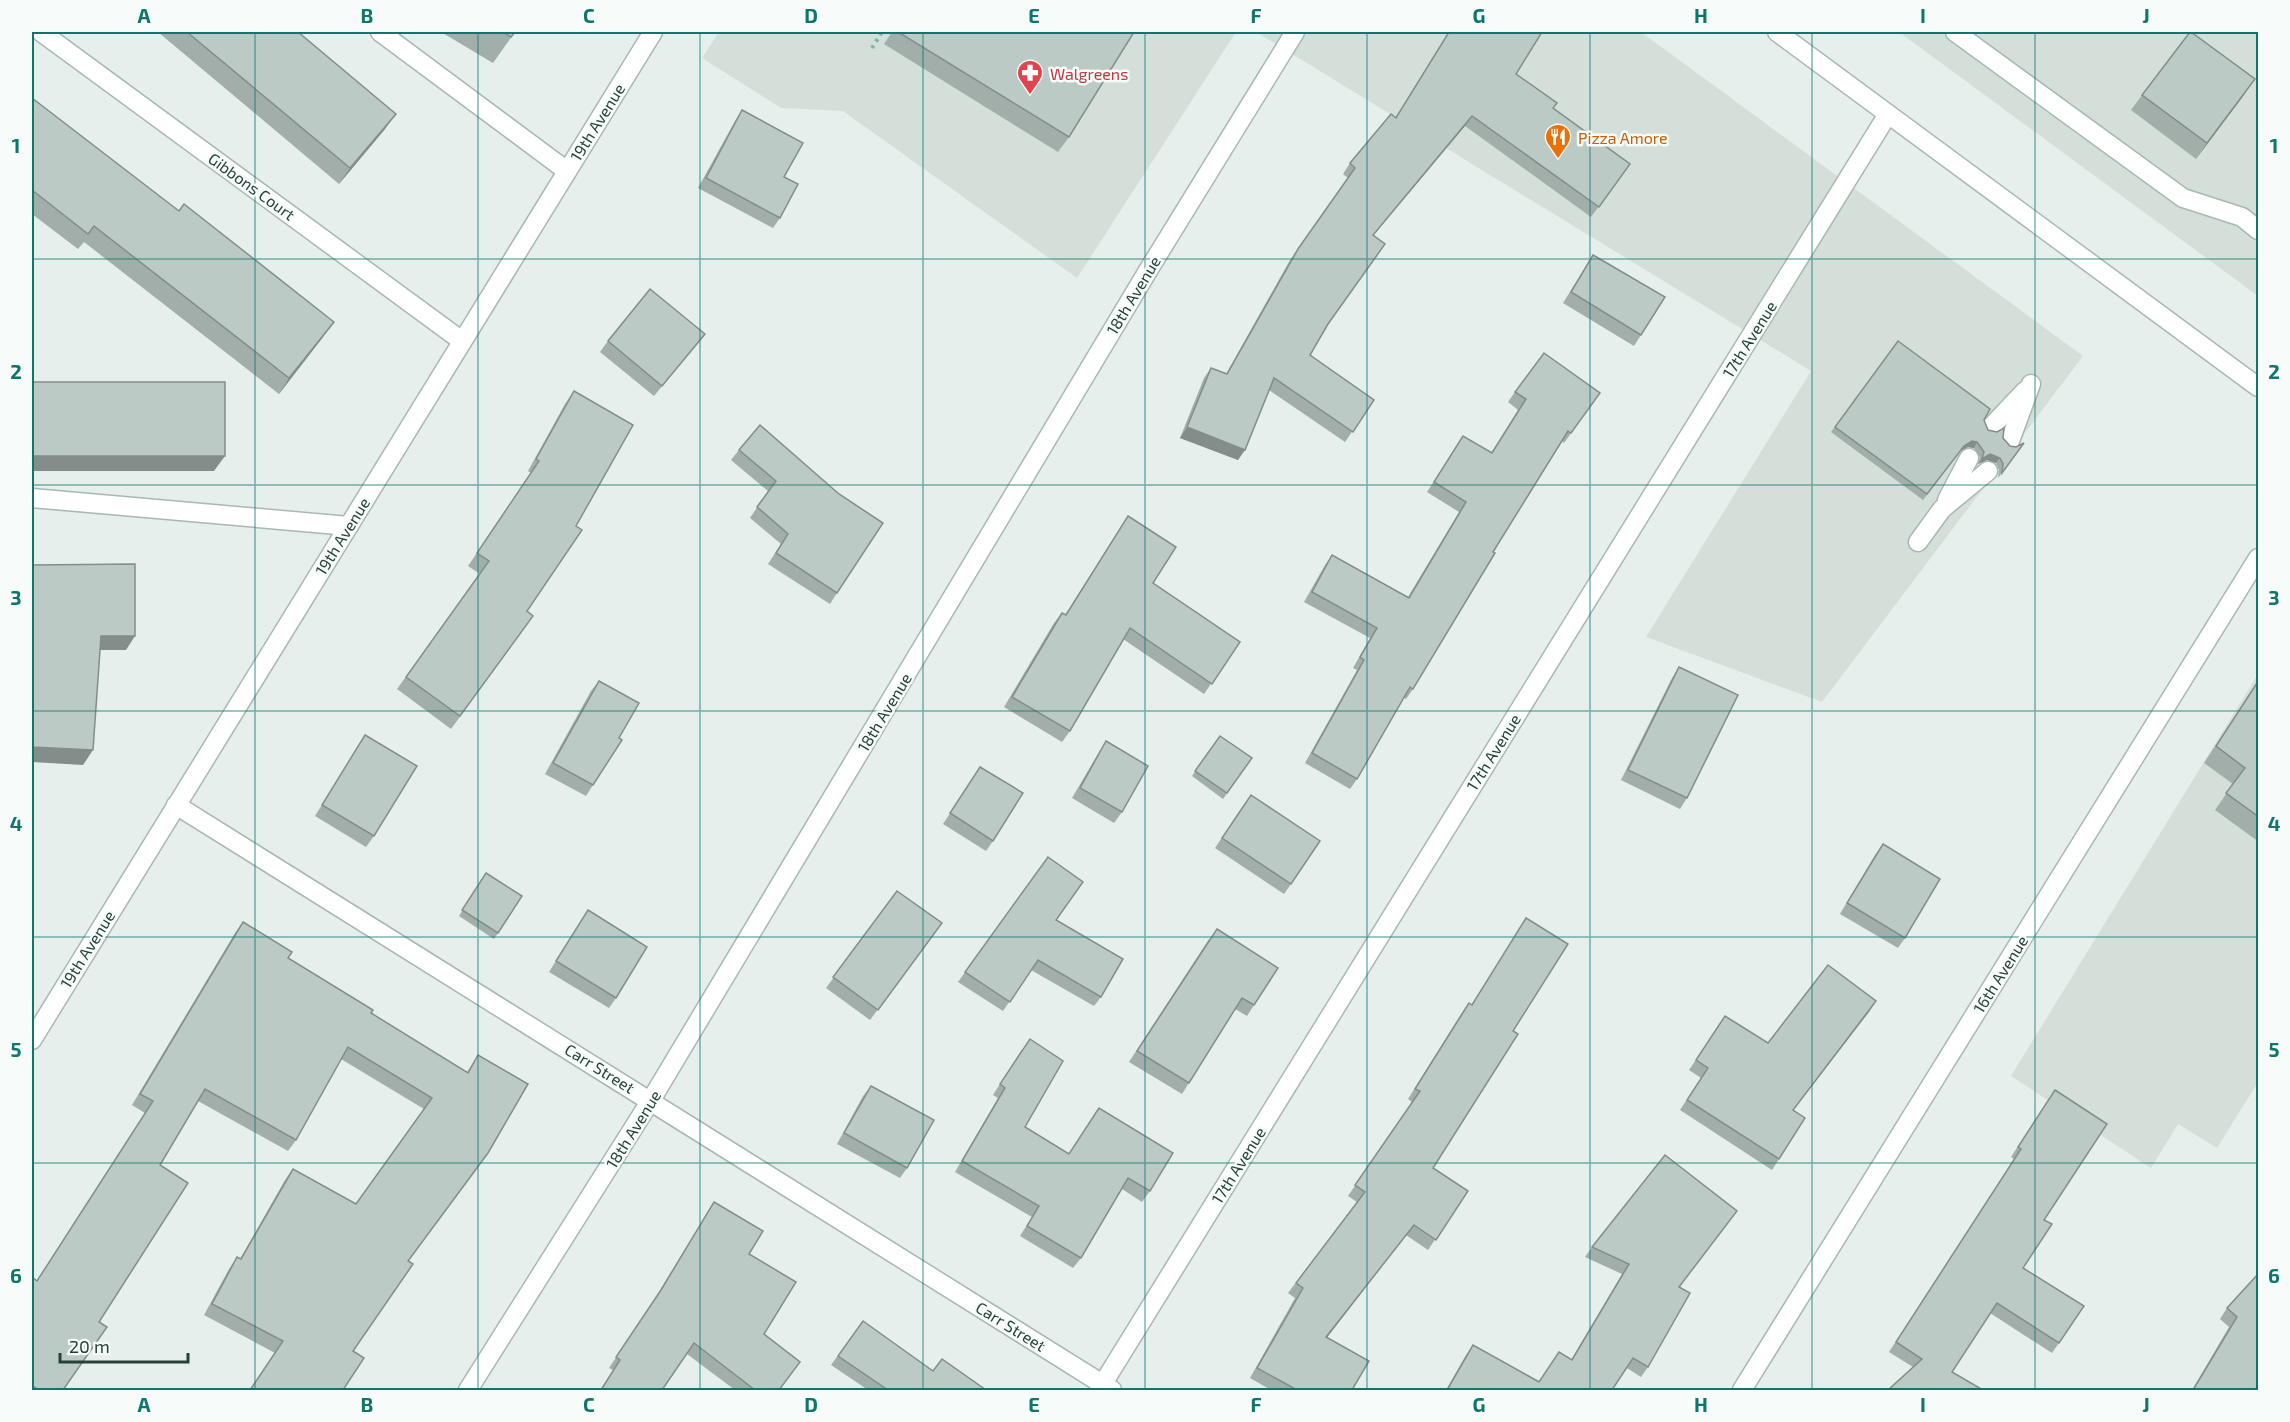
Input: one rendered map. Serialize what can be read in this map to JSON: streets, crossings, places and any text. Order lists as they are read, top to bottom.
{
  "streets": {
    "street": [
      "19th Avenue",
      "Gibbons Court",
      "18th Avenue",
      "17th Avenue",
      "16th Avenue",
      "Carr Street"
    ]
  },
  "crossings": [
    ["19th Avenue", "Gibbons Court"],
    ["19th Avenue", "Carr Street"],
    ["18th Avenue", "Carr Street"],
    ["17th Avenue", "Carr Street"]
  ],
  "places": {
    "pharmacy": ["Walgreens"],
    "restaurant": ["Pizza Amore"]
  },
  "scale_bar": "20 m",
  "grid": {
    "columns": [
      "A",
      "B",
      "C",
      "D",
      "E",
      "F",
      "G",
      "H",
      "I",
      "J"
    ],
    "rows": [
      "1",
      "2",
      "3",
      "4",
      "5",
      "6"
    ]
  }
}
